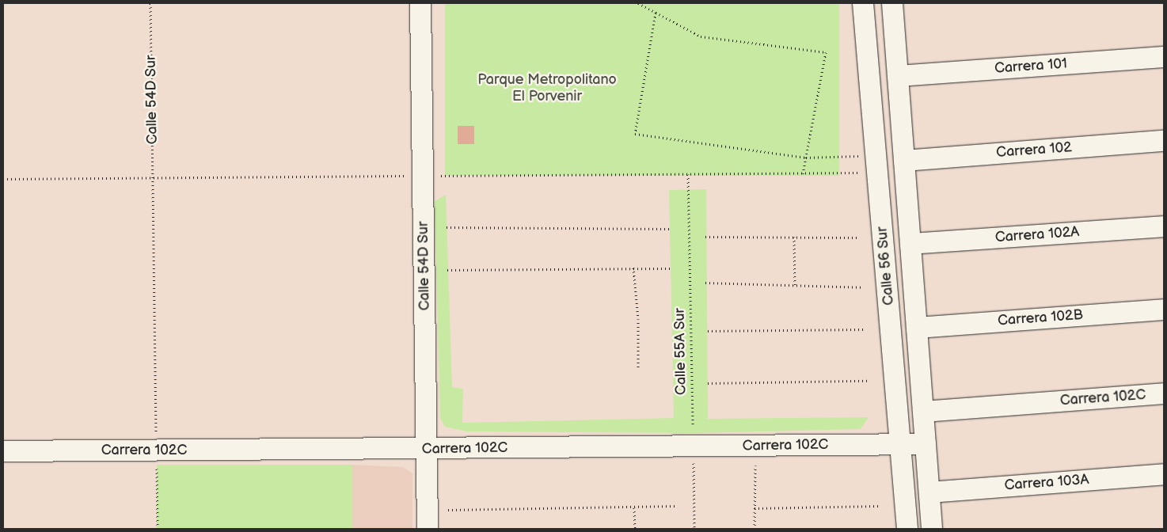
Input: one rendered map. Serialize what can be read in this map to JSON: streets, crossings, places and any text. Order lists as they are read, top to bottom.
{
  "streets": {
    "street": [
      "Carrera 101",
      "Calle 54D Sur",
      "Carrera 102",
      "Carrera 102A",
      "Calle 56 Sur",
      "Carrera 102B",
      "Carrera 102C",
      "Carrera 103A"
    ],
    "path": ["Calle 55A Sur"]
  },
  "crossings": [
    ["Carrera 101", "Calle 56 Sur"],
    ["Calle 54D Sur", "Carrera 102C"],
    ["Carrera 102", "Calle 56 Sur"],
    ["Carrera 102A", "Calle 56 Sur"],
    ["Calle 56 Sur", "Carrera 102B"],
    ["Calle 56 Sur", "Carrera 102C"],
    ["Calle 56 Sur", "Carrera 103A"],
    ["Calle 55A Sur", "Carrera 102C"]
  ],
  "parks": ["Parque Metropolitano El Porvenir"]
}
